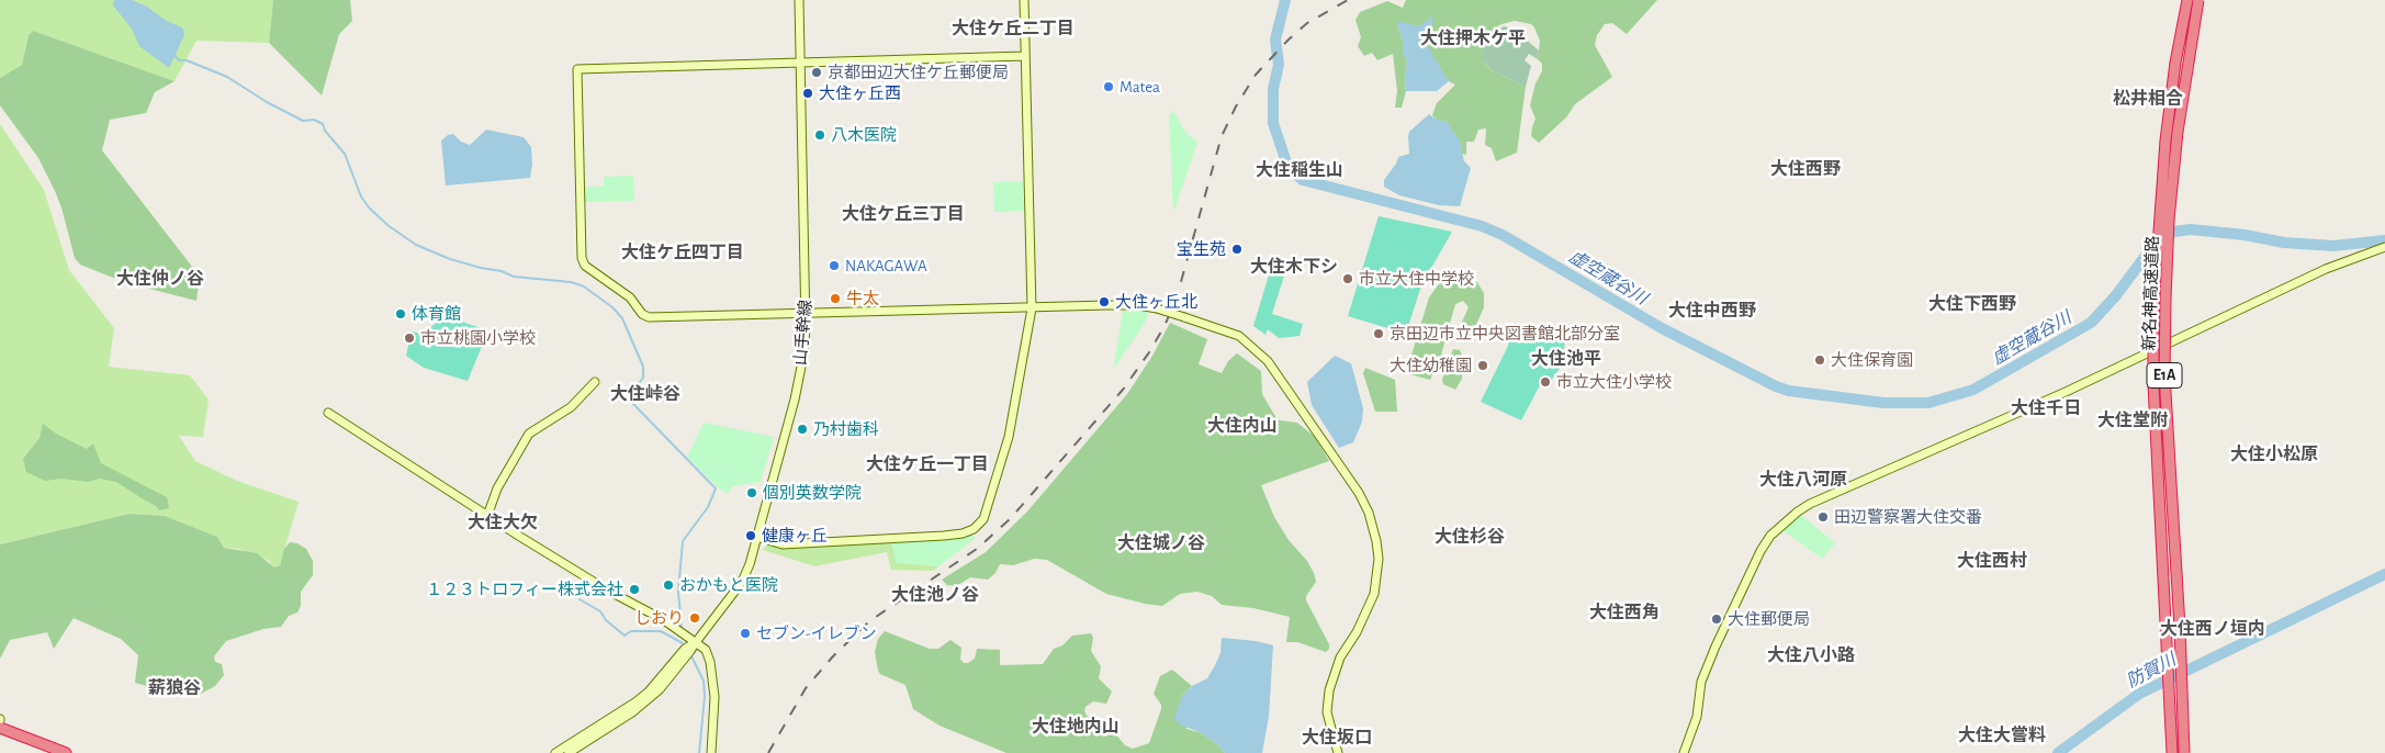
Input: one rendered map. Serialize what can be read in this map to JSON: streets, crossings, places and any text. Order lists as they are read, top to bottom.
{
  "streets": {
    "highway": ["新名神高速道路", "E1A"],
    "street": ["山手幹線"]
  },
  "districts": [
    "大住ケ丘二丁目",
    "大住押木ケ平",
    "松井相合",
    "大住西野",
    "大住稲生山",
    "大住ケ丘三丁目",
    "大住ケ丘四丁目",
    "大住木下シ",
    "大住仲ノ谷",
    "大住下西野",
    "大住中西野",
    "大住池平",
    "大住峠谷",
    "大住千日",
    "大住堂附",
    "大住内山",
    "大住小松原",
    "大住ケ丘一丁目",
    "大住八河原",
    "大住大欠",
    "大住杉谷",
    "大住城ノ谷",
    "大住西村",
    "大住池ノ谷",
    "大住西角",
    "大住西ノ垣内",
    "大住八小路",
    "薪狼谷",
    "大住地内山",
    "大住大嘗料",
    "大住坂口"
  ],
  "water": ["虚空蔵谷川", "防賀川"],
  "places": [
    "京都田辺大住ケ丘郵便局",
    "Matea",
    "大住ヶ丘西",
    "八木医院",
    "宝生苑",
    "NAKAGAWA",
    "市立大住中学校",
    "牛太",
    "大住ヶ丘北",
    "体育館",
    "京田辺市立中央図書館北部分室",
    "市立桃園小学校",
    "大住保育園",
    "大住幼稚園",
    "市立大住小学校",
    "乃村歯科",
    "個別英数学院",
    "田辺警察署大住交番",
    "健康ヶ丘",
    "おかもと医院",
    "１２３トロフィー株式会社",
    "しおり",
    "大住郵便局",
    "セブン-イレブン"
  ]
}
